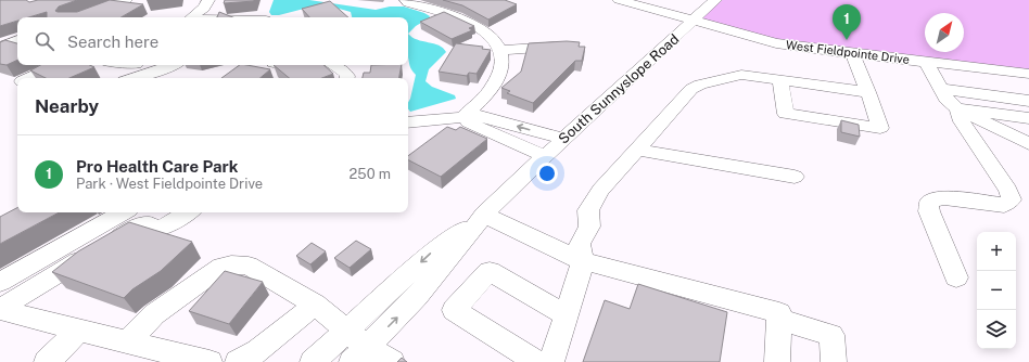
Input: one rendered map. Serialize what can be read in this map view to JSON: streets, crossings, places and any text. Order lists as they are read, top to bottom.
{
  "streets": {
    "street": ["West Fieldpointe Drive", "South Sunnyslope Road"]
  },
  "crossings": [
    ["West Fieldpointe Drive", "South Sunnyslope Road"]
  ],
  "north": "top right",
  "page": {
    "pins": "1",
    "search": "Search here",
    "heading": "Nearby",
    "list": [
      {
        "mark": "1",
        "name": "Pro Health Care Park",
        "note": "Park · West Fieldpointe Drive",
        "value": "250 m"
      }
    ],
    "map_buttons": ["+", "−"]
  }
}
